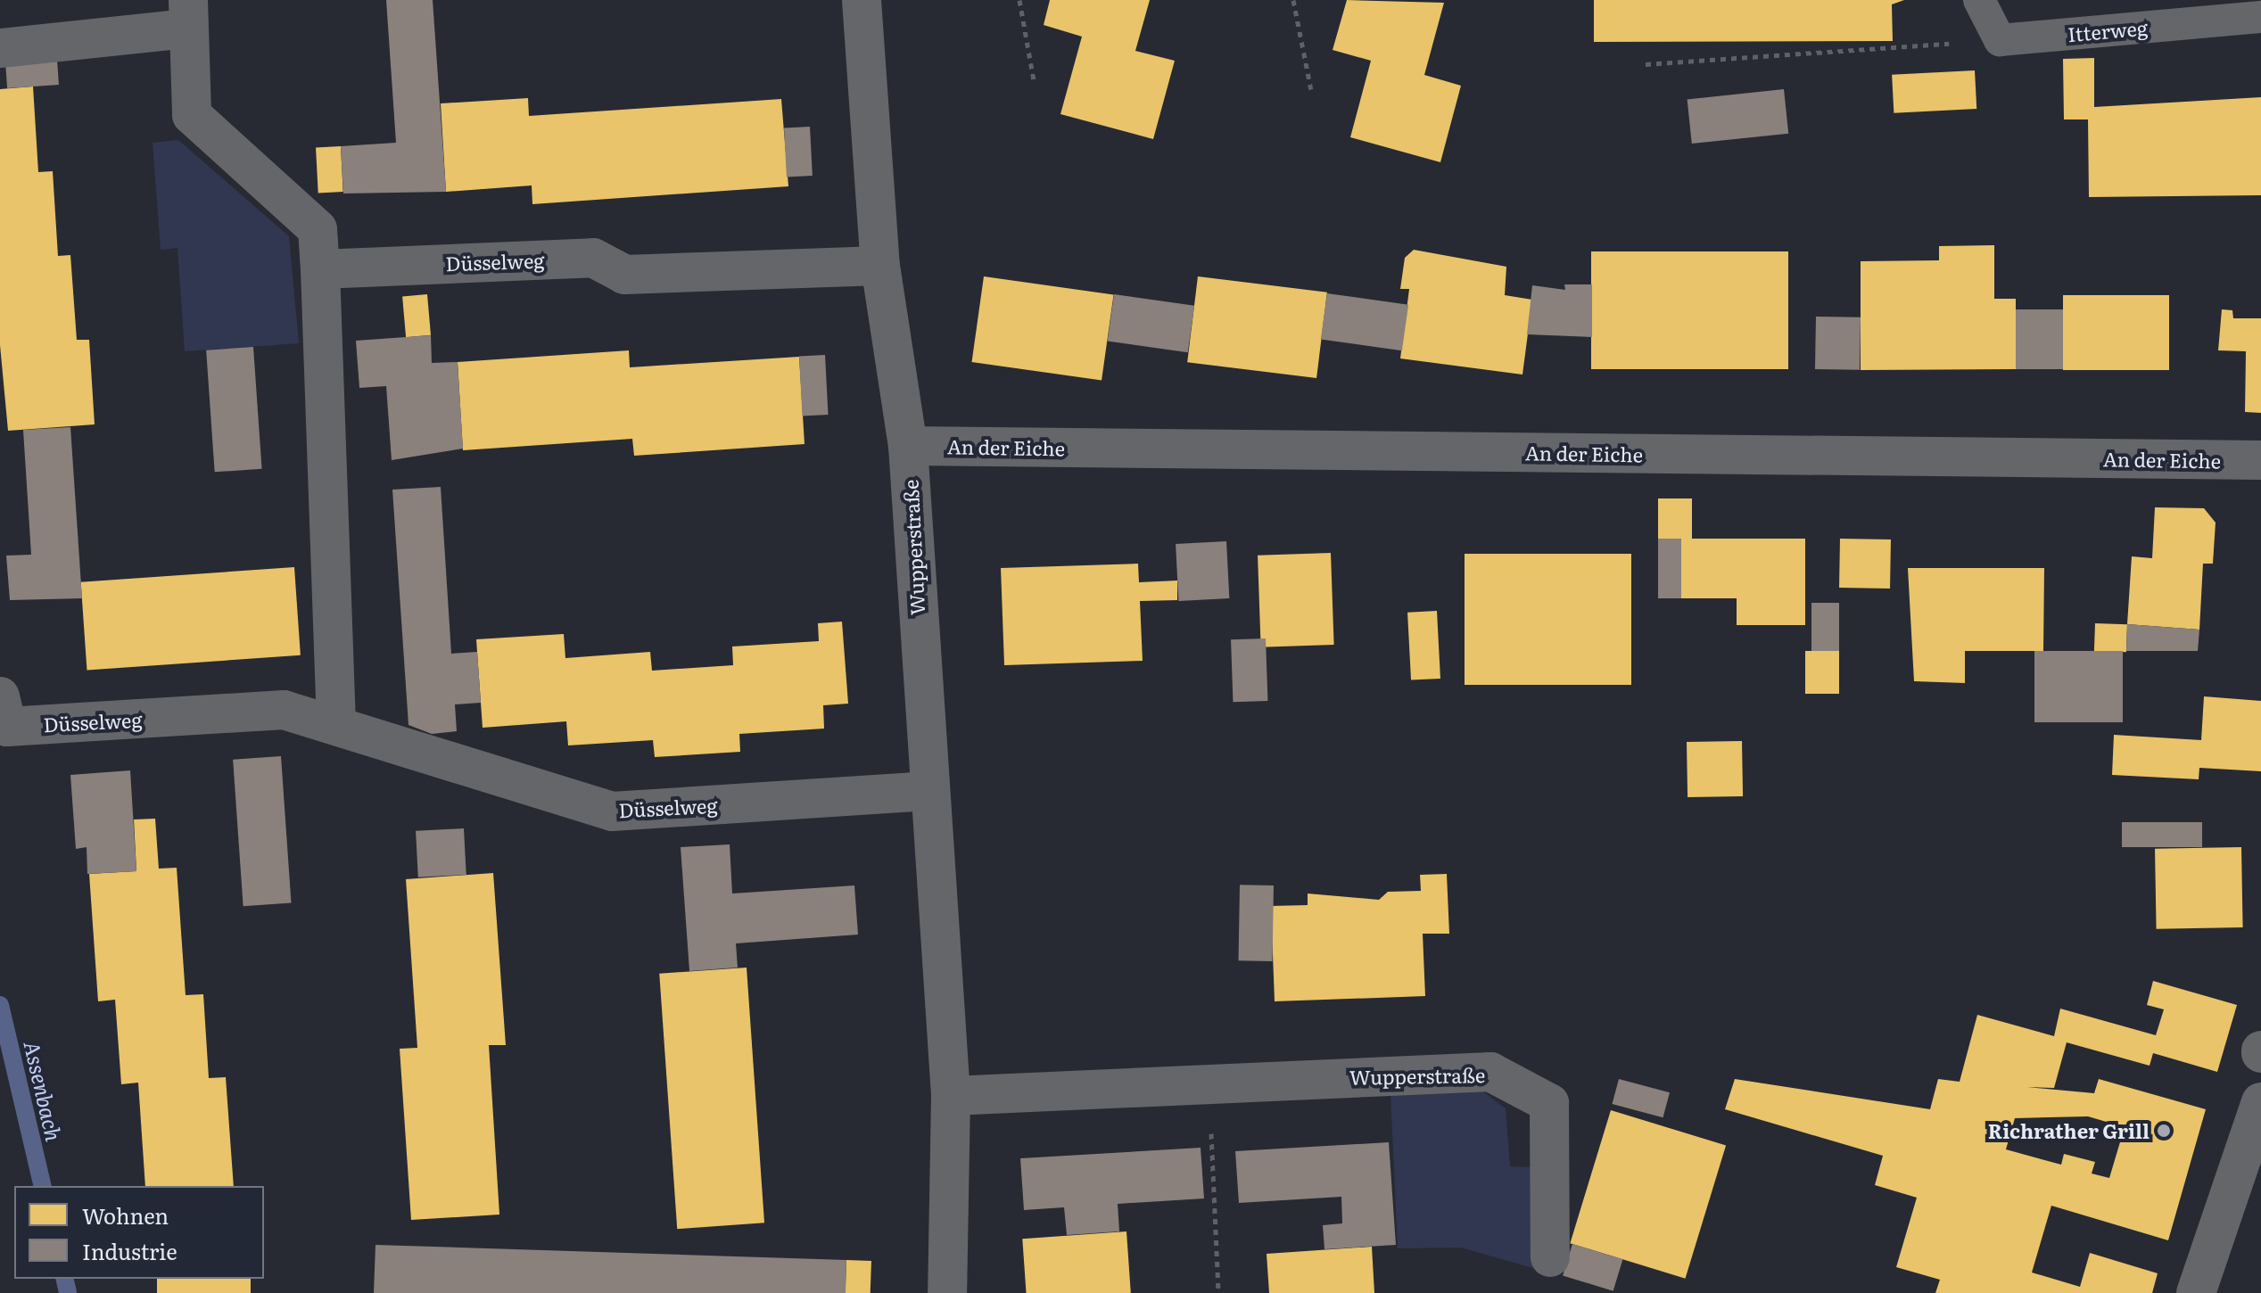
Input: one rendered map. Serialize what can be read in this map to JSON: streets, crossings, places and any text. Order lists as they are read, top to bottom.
{
  "streets": {
    "street": ["Düsselweg", "An der Eiche", "Wupperstraße"],
    "lane": ["Itterweg"]
  },
  "crossings": [
    ["Düsselweg", "Wupperstraße"],
    ["An der Eiche", "Wupperstraße"]
  ],
  "water": ["Assenbach"],
  "places": ["Richrather Grill"],
  "legend": ["Wohnen", "Industrie"]
}
